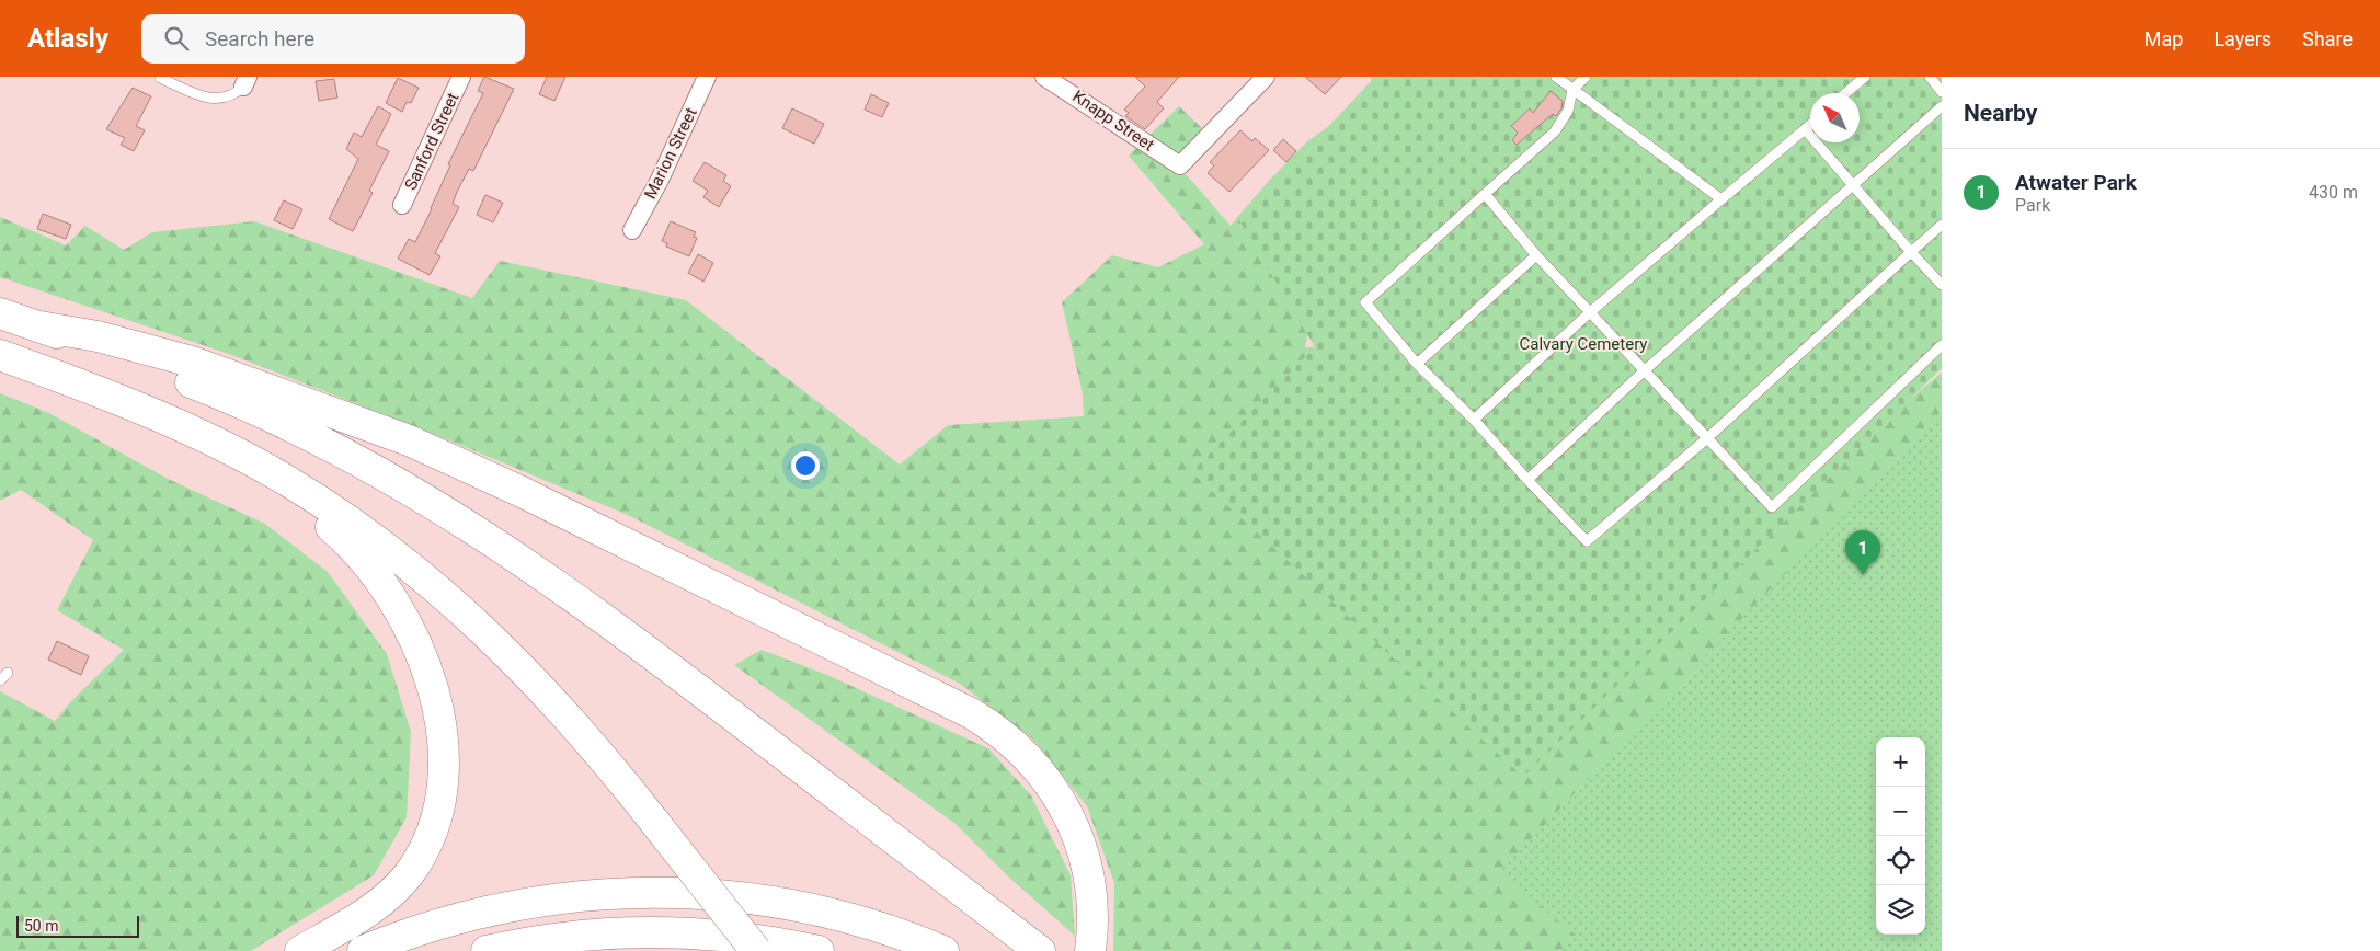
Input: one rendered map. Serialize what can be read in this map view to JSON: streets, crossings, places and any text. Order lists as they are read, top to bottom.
{
  "streets": {
    "street": ["Knapp Street", "Sanford Street", "Marion Street"]
  },
  "parks": ["Calvary Cemetery"],
  "scale_bar": "50 m",
  "north": "top left",
  "page": {
    "header": "Atlasly",
    "search": "Search here",
    "nav": ["Map", "Layers", "Share"],
    "heading": "Nearby",
    "list": [
      {
        "mark": "1",
        "name": "Atwater Park",
        "note": "Park",
        "value": "430 m"
      }
    ],
    "pins": "1",
    "map_buttons": ["+", "−"],
    "scale": "50 m"
  }
}
